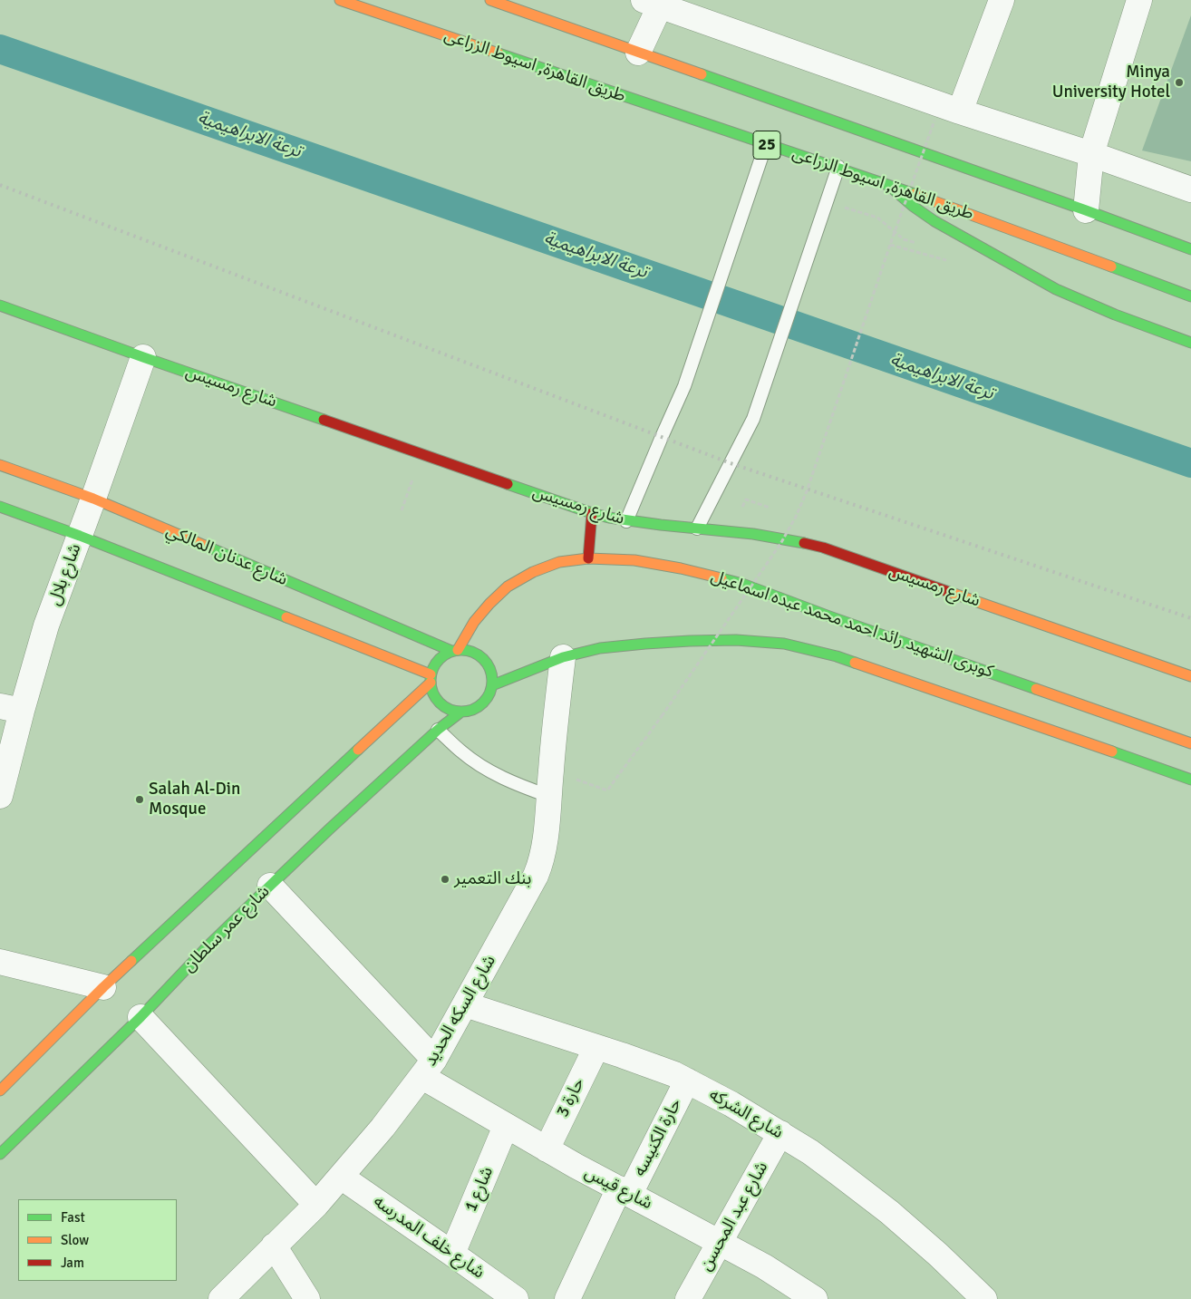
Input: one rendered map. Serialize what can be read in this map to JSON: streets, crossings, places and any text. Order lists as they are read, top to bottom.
{
  "streets": {
    "main road": [
      "طريق القاهرة, اسيوط الزراعى",
      "25",
      "شارع رمسيس",
      "شارع عدنان المالكي",
      "كوبرى الشهيد رائد احمد محمد عبده اسماعيل",
      "شارع عمر سلطان"
    ],
    "street": [
      "شارع بلال",
      "شارع السكه الحديد",
      "حارة 3",
      "شارع الشركه",
      "حارة الكنيسه",
      "شارع قيس",
      "شارع 1",
      "شارع عبد المحسن",
      "شارع خلف المدرسه"
    ]
  },
  "crossings": [
    ["شارع رمسيس", "شارع بلال"],
    ["شارع عدنان المالكي", "شارع بلال"],
    ["شارع عدنان المالكي", "كوبرى الشهيد رائد احمد محمد عبده اسماعيل"],
    ["شارع عدنان المالكي", "شارع عمر سلطان"],
    ["كوبرى الشهيد رائد احمد محمد عبده اسماعيل", "شارع عمر سلطان"],
    ["كوبرى الشهيد رائد احمد محمد عبده اسماعيل", "شارع السكه الحديد"],
    ["شارع عمر سلطان", "شارع قيس"],
    ["شارع السكه الحديد", "شارع الشركه"],
    ["شارع السكه الحديد", "شارع قيس"],
    ["شارع السكه الحديد", "شارع خلف المدرسه"],
    ["حارة 3", "شارع الشركه"],
    ["حارة 3", "شارع قيس"],
    ["شارع الشركه", "حارة الكنيسه"],
    ["شارع الشركه", "شارع عبد المحسن"],
    ["حارة الكنيسه", "شارع قيس"],
    ["شارع قيس", "شارع 1"],
    ["شارع قيس", "شارع عبد المحسن"],
    ["شارع 1", "شارع خلف المدرسه"]
  ],
  "water": ["ترعة الابراهيمية"],
  "places": ["Minya University Hotel", "Salah Al-Din Mosque", "بنك التعمير"],
  "legend": ["Fast", "Slow", "Jam"]
}
